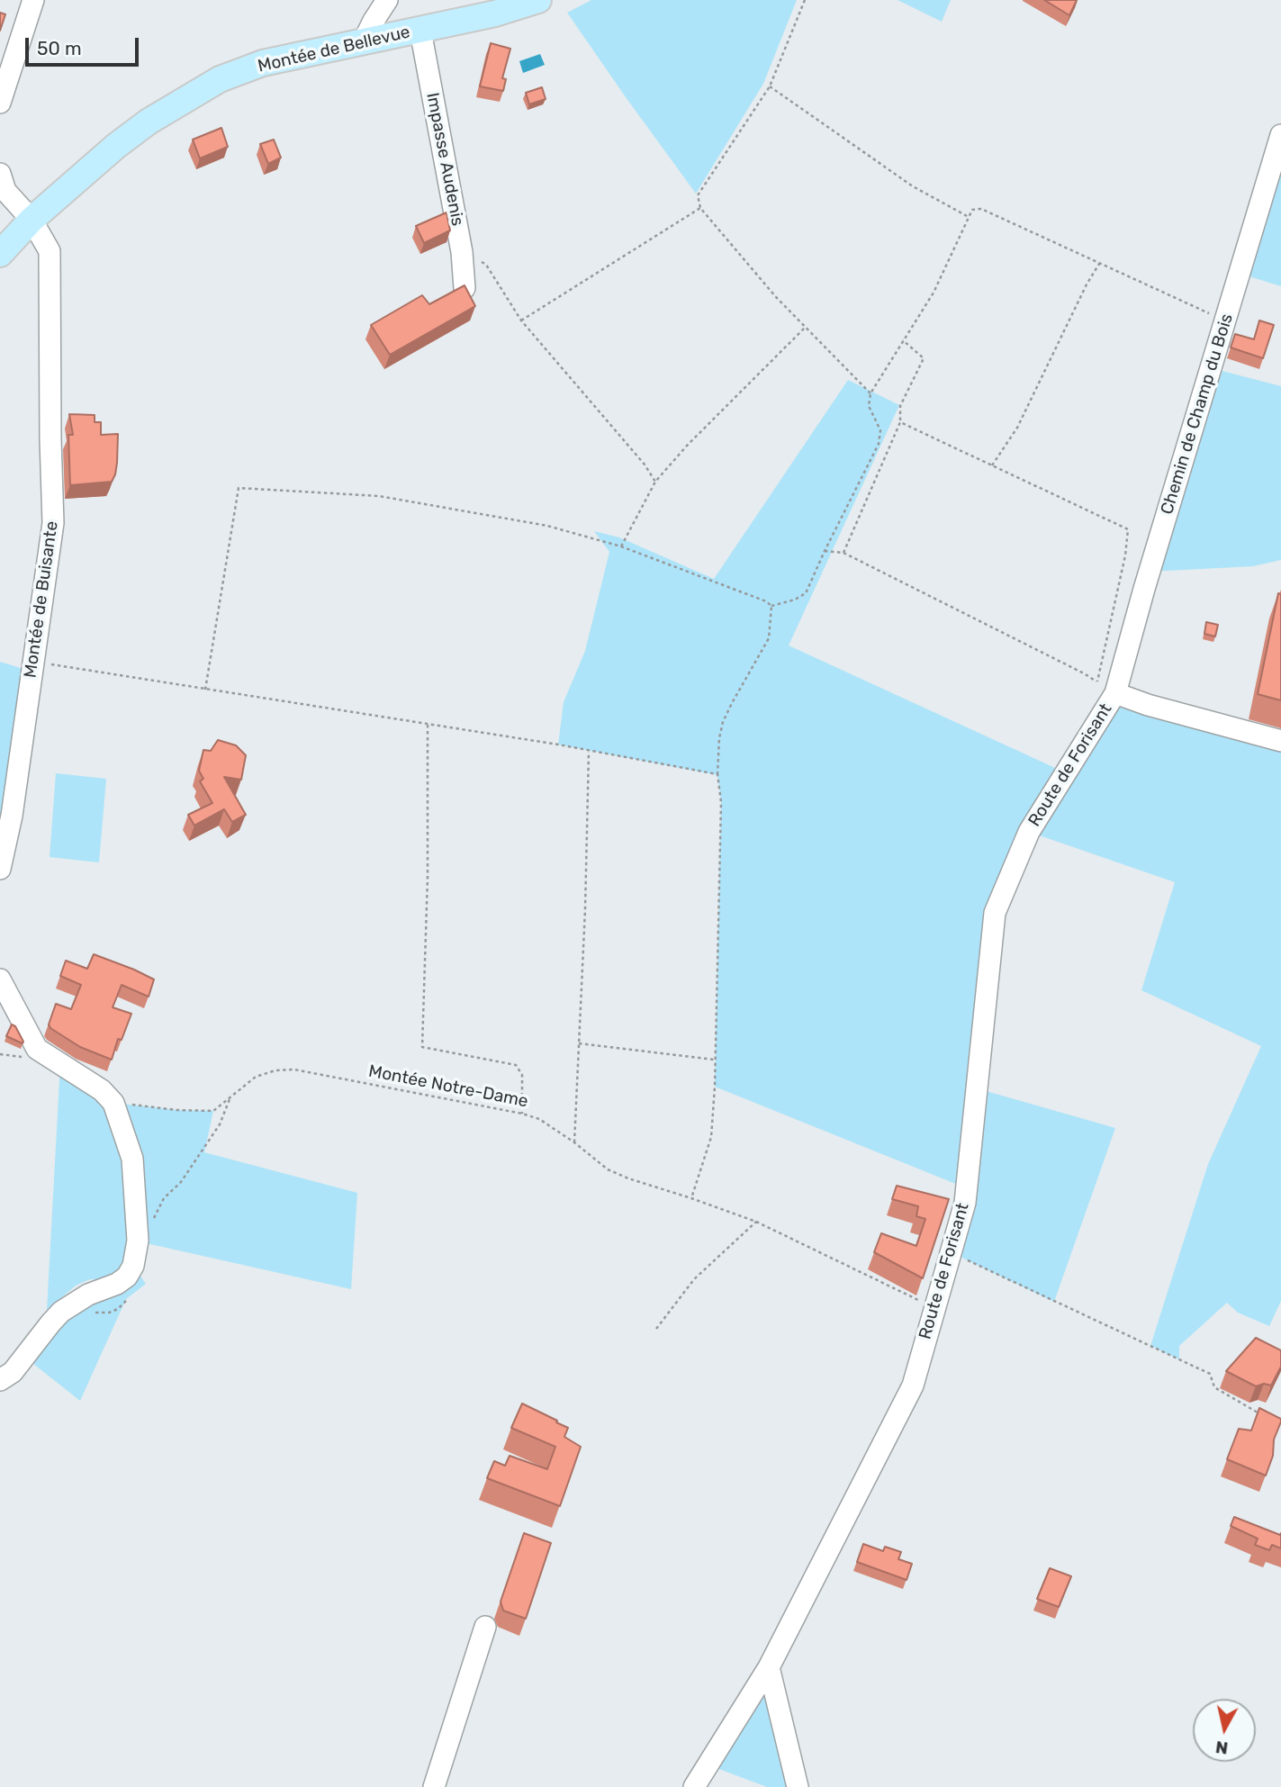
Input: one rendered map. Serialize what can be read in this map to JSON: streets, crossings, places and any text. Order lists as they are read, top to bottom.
{
  "streets": {
    "main road": ["Montée de Bellevue"],
    "street": [
      "Impasse Audenis",
      "Chemin de Champ du Bois",
      "Montée de Buisante",
      "Route de Forisant"
    ],
    "path": ["Montée Notre-Dame"]
  },
  "crossings": [
    ["Montée de Bellevue", "Impasse Audenis"],
    ["Montée de Bellevue", "Montée de Buisante"],
    ["Chemin de Champ du Bois", "Route de Forisant"],
    ["Route de Forisant", "Montée Notre-Dame"]
  ],
  "scale_bar": "50 m",
  "north": "bottom"
}
